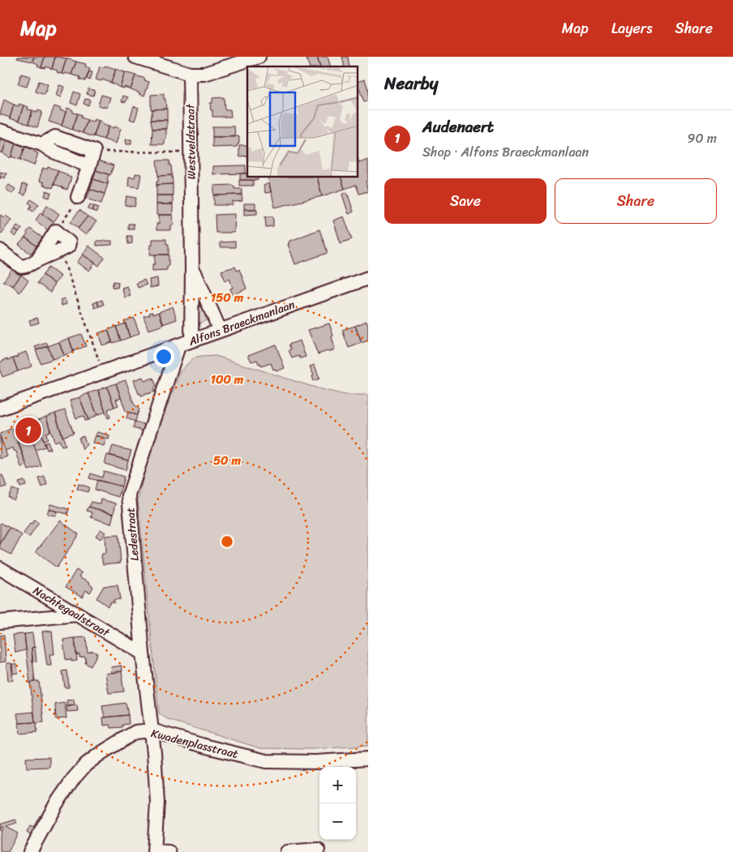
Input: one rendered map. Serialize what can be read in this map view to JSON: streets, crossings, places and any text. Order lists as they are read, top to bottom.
{
  "streets": {
    "street": [
      "Westveldstraat",
      "Alfons Braeckmanlaan",
      "Ledestraat",
      "Nachtegaalstraat",
      "Kwadenplasstraat"
    ]
  },
  "crossings": [
    ["Westveldstraat", "Alfons Braeckmanlaan"],
    ["Alfons Braeckmanlaan", "Ledestraat"],
    ["Ledestraat", "Nachtegaalstraat"],
    ["Ledestraat", "Kwadenplasstraat"]
  ],
  "page": {
    "header": "Map",
    "nav": ["Map", "Layers", "Share"],
    "heading": "Nearby",
    "list": [
      {
        "mark": "1",
        "name": "Audenaert",
        "note": "Shop · Alfons Braeckmanlaan",
        "value": "90 m"
      }
    ],
    "buttons": ["Save", "Share"],
    "pins": "1",
    "map_buttons": ["+", "−"]
  },
  "rings": ["150 m", "100 m", "50 m"]
}
